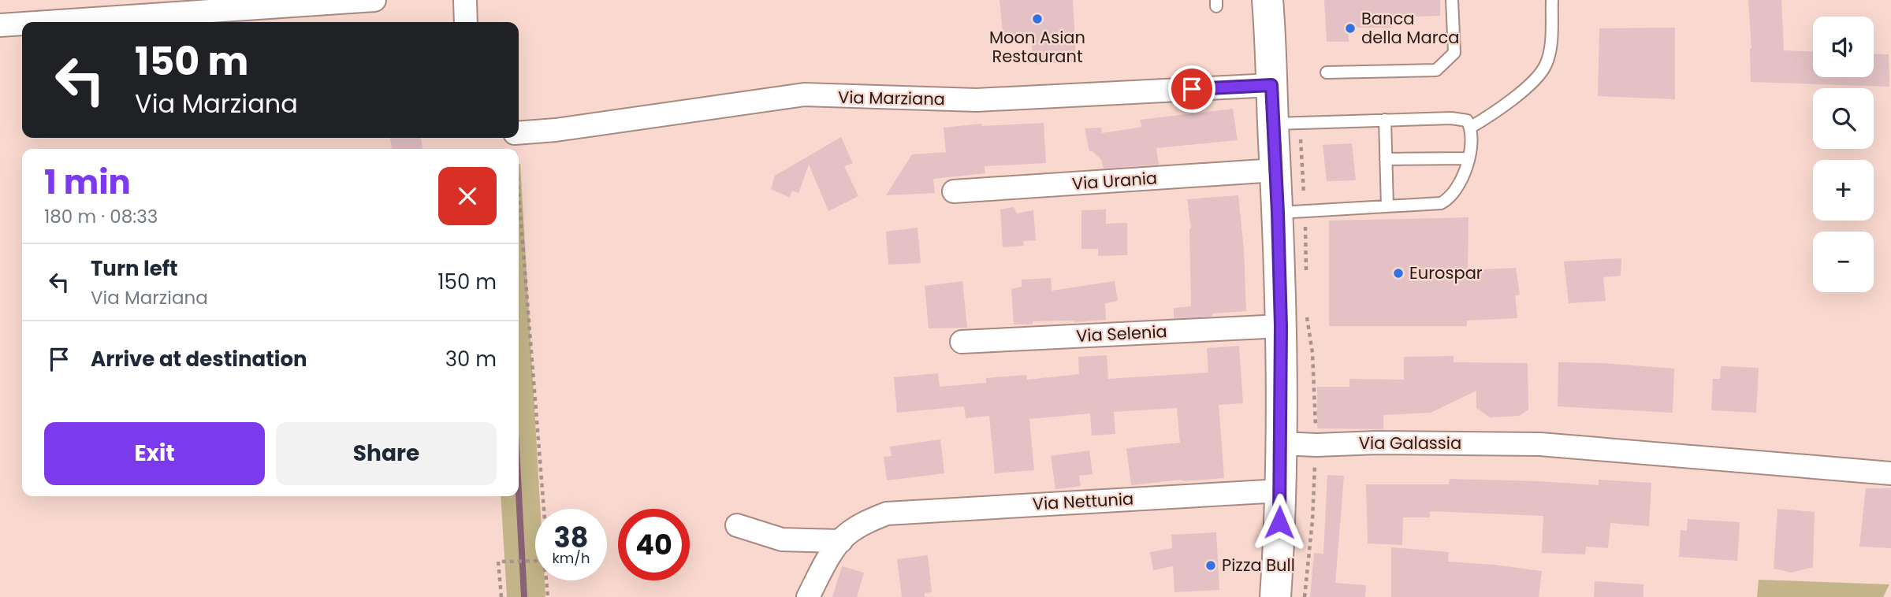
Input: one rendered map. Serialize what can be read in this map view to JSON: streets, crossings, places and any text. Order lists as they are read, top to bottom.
{
  "streets": {
    "street": [
      "Via Marziana",
      "Via Urania",
      "Via Selenia",
      "Via Galassia",
      "Via Nettunia"
    ]
  },
  "places": [
    "Moon Asian Restaurant",
    "Banca della Marca",
    "Eurospar",
    "Pizza Bull"
  ],
  "page": {
    "map_buttons": ["+", "−"],
    "turn": ["150 m", "Via Marziana"],
    "heading": ["1 min", "180 m · 08:33"],
    "list": [
      {
        "name": "Turn left",
        "note": "Via Marziana",
        "value": "150 m"
      },
      {
        "name": "Arrive at destination",
        "value": "30 m"
      }
    ],
    "buttons": ["Exit", "Share"],
    "speed": "38 km/h",
    "limit": "40"
  }
}
